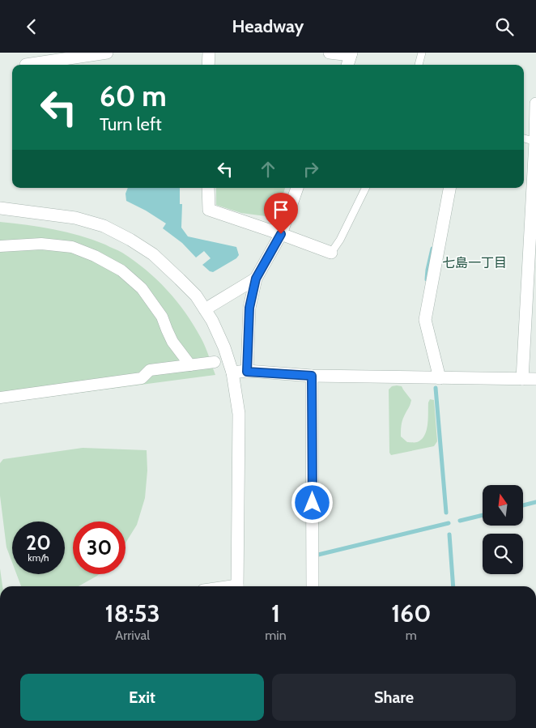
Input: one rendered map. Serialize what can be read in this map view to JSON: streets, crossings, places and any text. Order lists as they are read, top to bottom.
{
  "districts": ["七島一丁目"],
  "north": "top",
  "page": {
    "header": "Headway",
    "turn": ["60 m", "Turn left"],
    "speed": "20 km/h",
    "limit": "30",
    "eta": [
      "18:53",
      "Arrival",
      "1",
      "min",
      "160",
      "m"
    ],
    "buttons": ["Exit", "Share"]
  }
}
